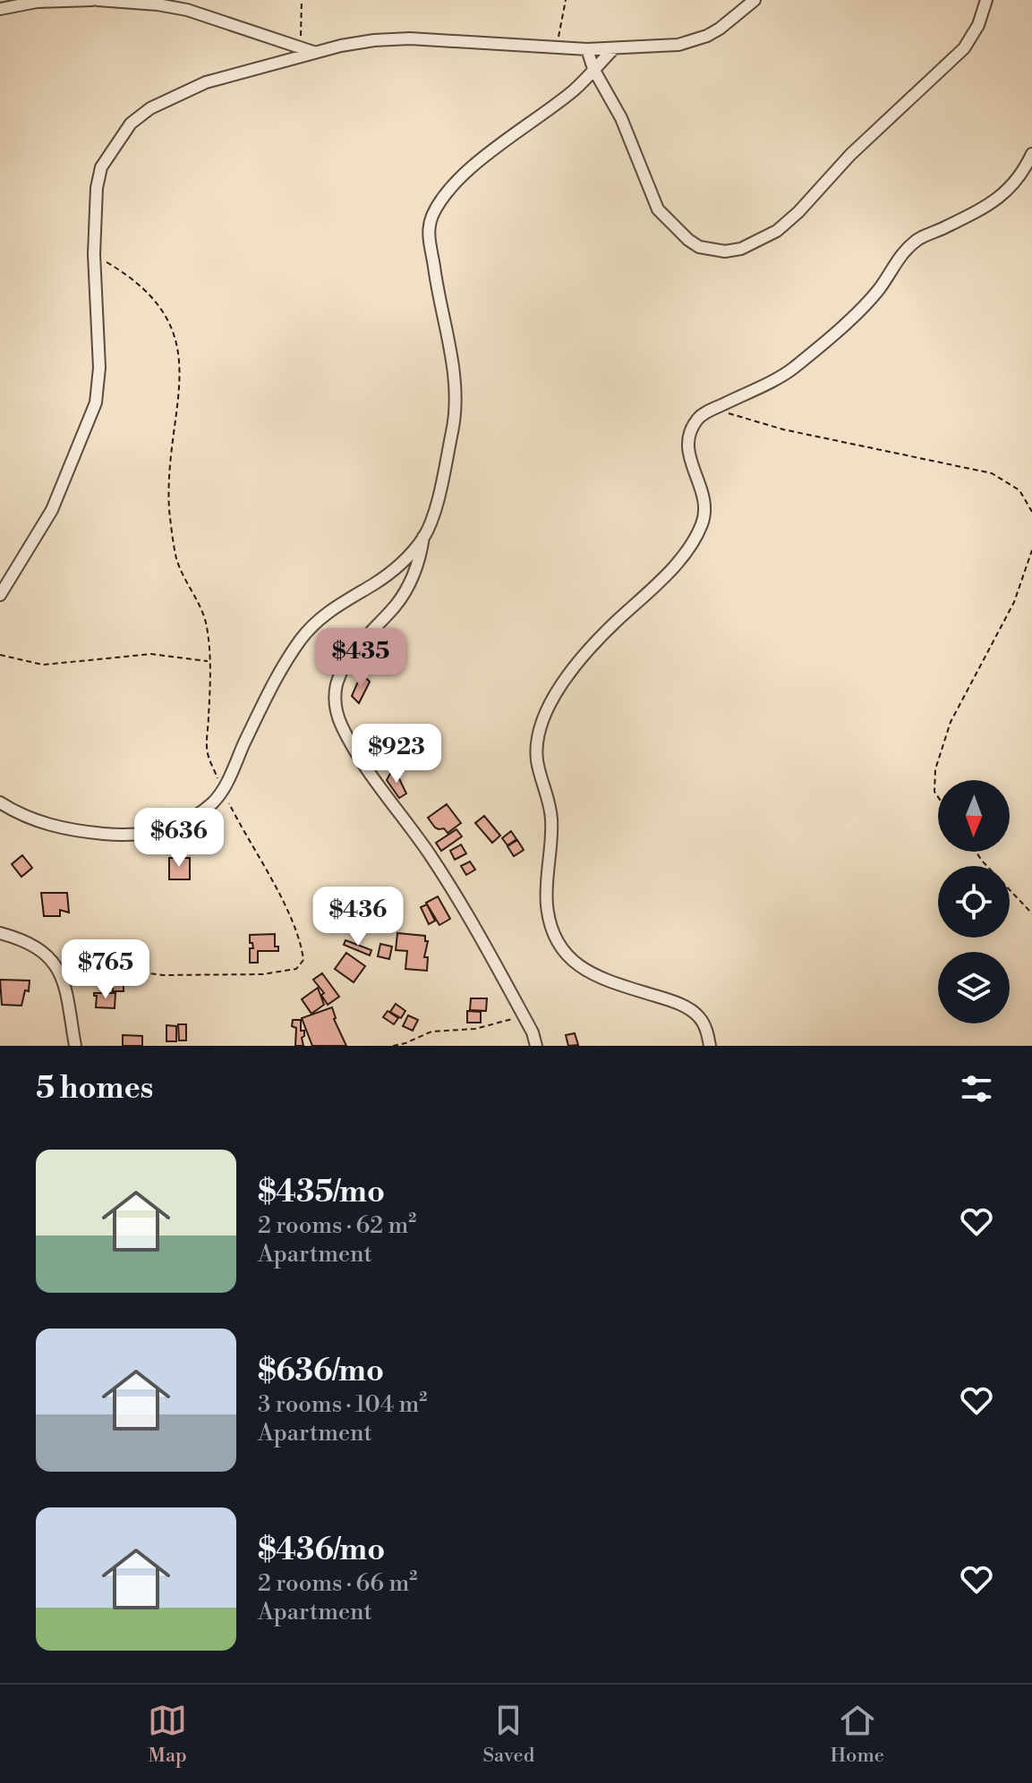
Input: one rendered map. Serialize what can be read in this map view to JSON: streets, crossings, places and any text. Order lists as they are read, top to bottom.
{
  "north": "bottom",
  "page": {
    "price": [
      "$435",
      "$923",
      "$636",
      "$436",
      "$765"
    ],
    "heading": "5 homes",
    "list": [
      {
        "name": "$435/mo",
        "note": "2 rooms · 62 m² · Apartment"
      },
      {
        "name": "$636/mo",
        "note": "3 rooms · 104 m² · Apartment"
      },
      {
        "name": "$436/mo",
        "note": "2 rooms · 66 m² · Apartment"
      }
    ],
    "tabs": ["Map", "Saved", "Home"]
  }
}
